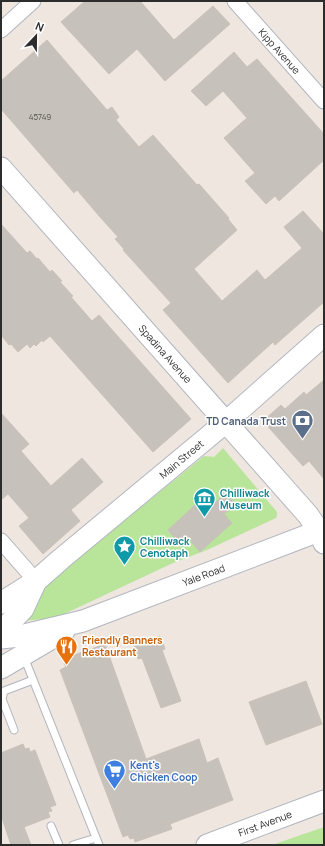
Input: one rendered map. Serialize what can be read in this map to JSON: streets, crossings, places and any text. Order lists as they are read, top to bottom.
{
  "streets": {
    "street": [
      "Kipp Avenue",
      "Spadina Avenue",
      "Main Street",
      "Yale Road",
      "First Avenue"
    ]
  },
  "crossings": [
    ["Spadina Avenue", "Main Street"],
    ["Spadina Avenue", "Yale Road"]
  ],
  "places": {
    "bank": ["TD Canada Trust"],
    "museum": ["Chilliwack Museum"],
    "place": ["Chilliwack Cenotaph"],
    "restaurant": ["Friendly Banners Restaurant"],
    "supermarket": ["Kent's Chicken Coop"]
  },
  "house_numbers": ["45749"],
  "north": "top"
}
